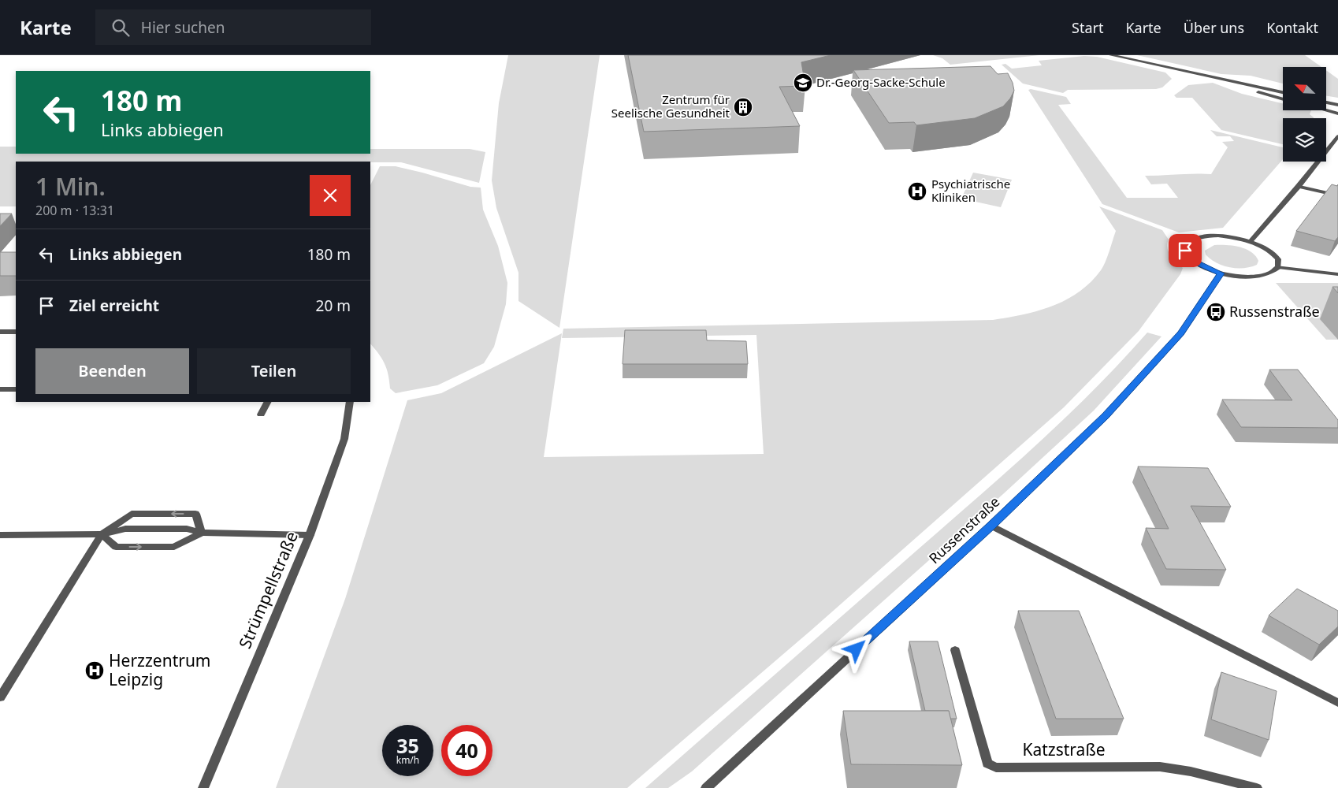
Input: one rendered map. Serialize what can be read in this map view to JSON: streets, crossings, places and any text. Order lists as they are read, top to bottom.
{
  "streets": {
    "street": ["Russenstraße", "Strümpellstraße", "Katzstraße"]
  },
  "places": {
    "school or university": ["Dr.-Georg-Sacke-Schule"],
    "building": ["Zentrum für Seelische Gesundheit"],
    "hospital": ["Psychiatrische Kliniken", "Herzzentrum Leipzig"],
    "bus stop": ["Russenstraße"]
  },
  "north": "top left",
  "page": {
    "header": "Karte",
    "search": "Hier suchen",
    "nav": [
      "Start",
      "Karte",
      "Über uns",
      "Kontakt"
    ],
    "turn": ["180 m", "Links abbiegen"],
    "heading": ["1 Min.", "200 m · 13:31"],
    "list": [
      {
        "name": "Links abbiegen",
        "value": "180 m"
      },
      {
        "name": "Ziel erreicht",
        "value": "20 m"
      }
    ],
    "buttons": ["Beenden", "Teilen"],
    "speed": "35 km/h",
    "limit": "40"
  }
}
